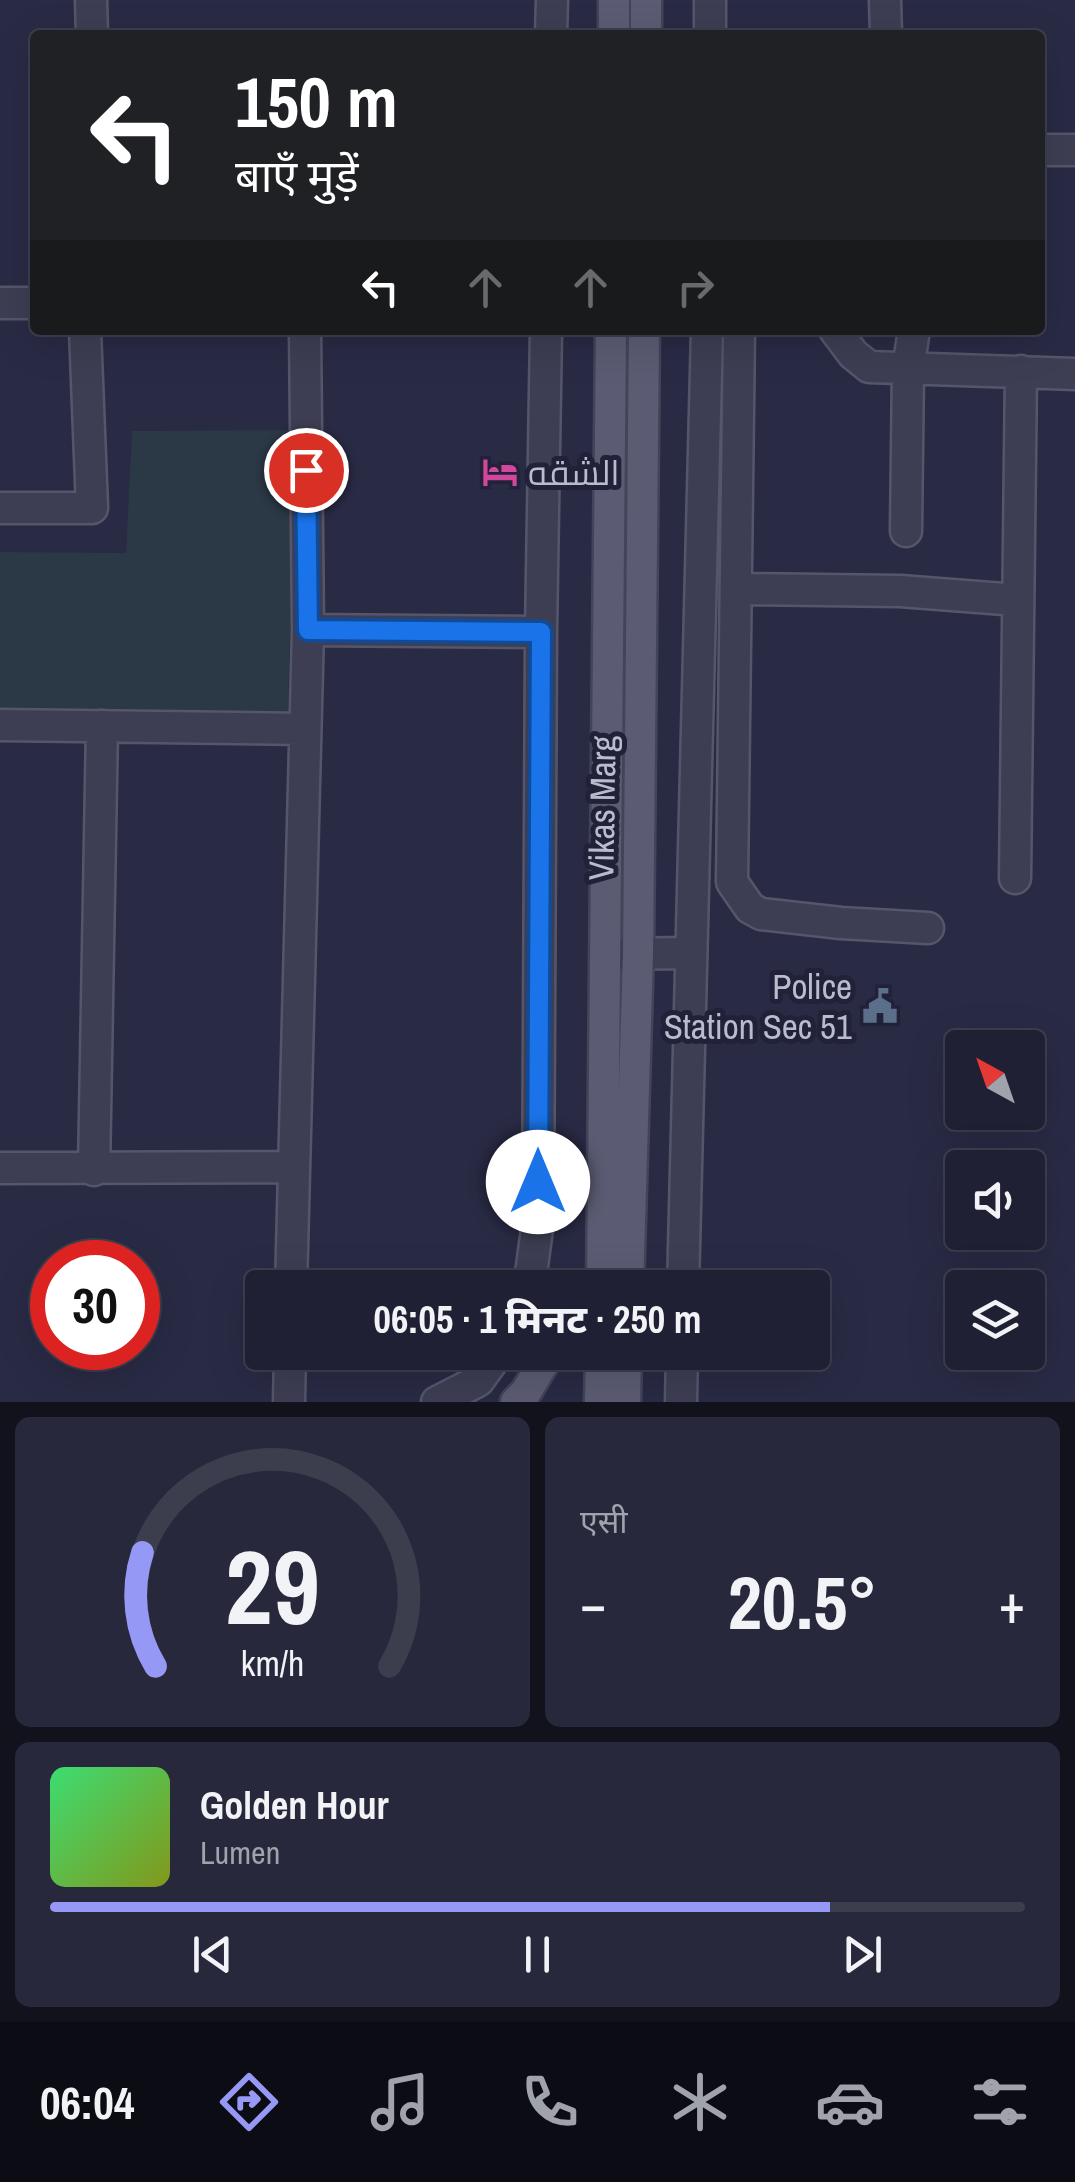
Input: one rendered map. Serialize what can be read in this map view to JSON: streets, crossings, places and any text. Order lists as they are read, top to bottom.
{
  "streets": {
    "main road": ["Vikas Marg"]
  },
  "places": {
    "hotel": ["الشقه"],
    "public building": ["Police Station Sec 51"]
  },
  "north": "top left",
  "page": {
    "turn": ["150 m", "बाएँ मुड़ें"],
    "limit": "30",
    "trip": "06:05 · 1 मिनट · 250 m",
    "tile": "एसी",
    "heat": ["−", "20.5°", "+"],
    "song": ["Golden Hour", "Lumen"],
    "tabs": "06:04",
    "gauge": ["29", "km/h"]
  }
}
